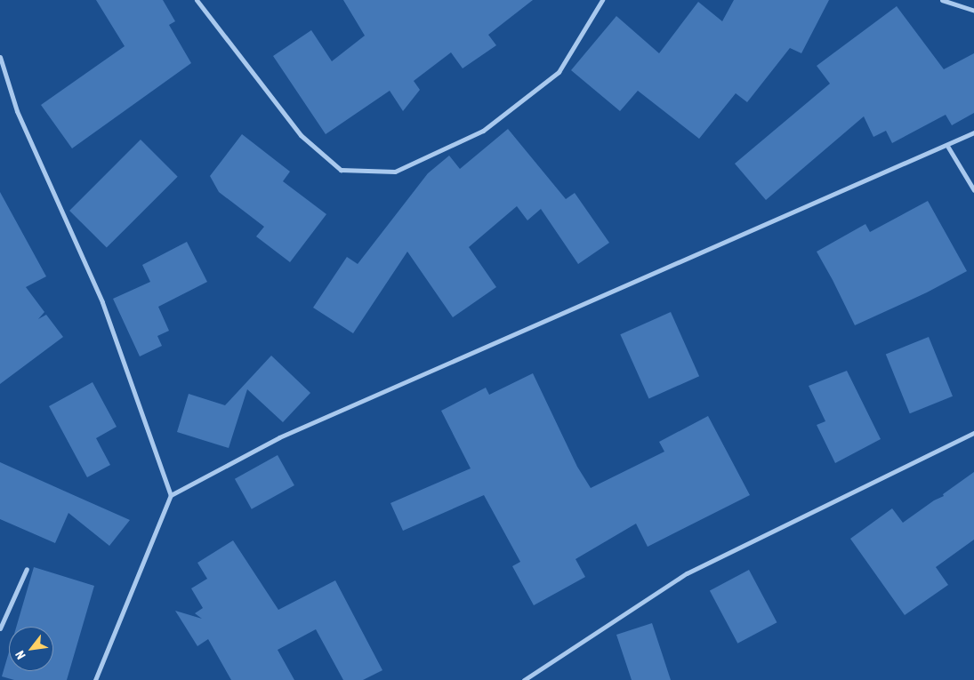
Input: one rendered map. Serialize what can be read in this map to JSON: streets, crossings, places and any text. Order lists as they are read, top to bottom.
{
  "north": "bottom left"
}
